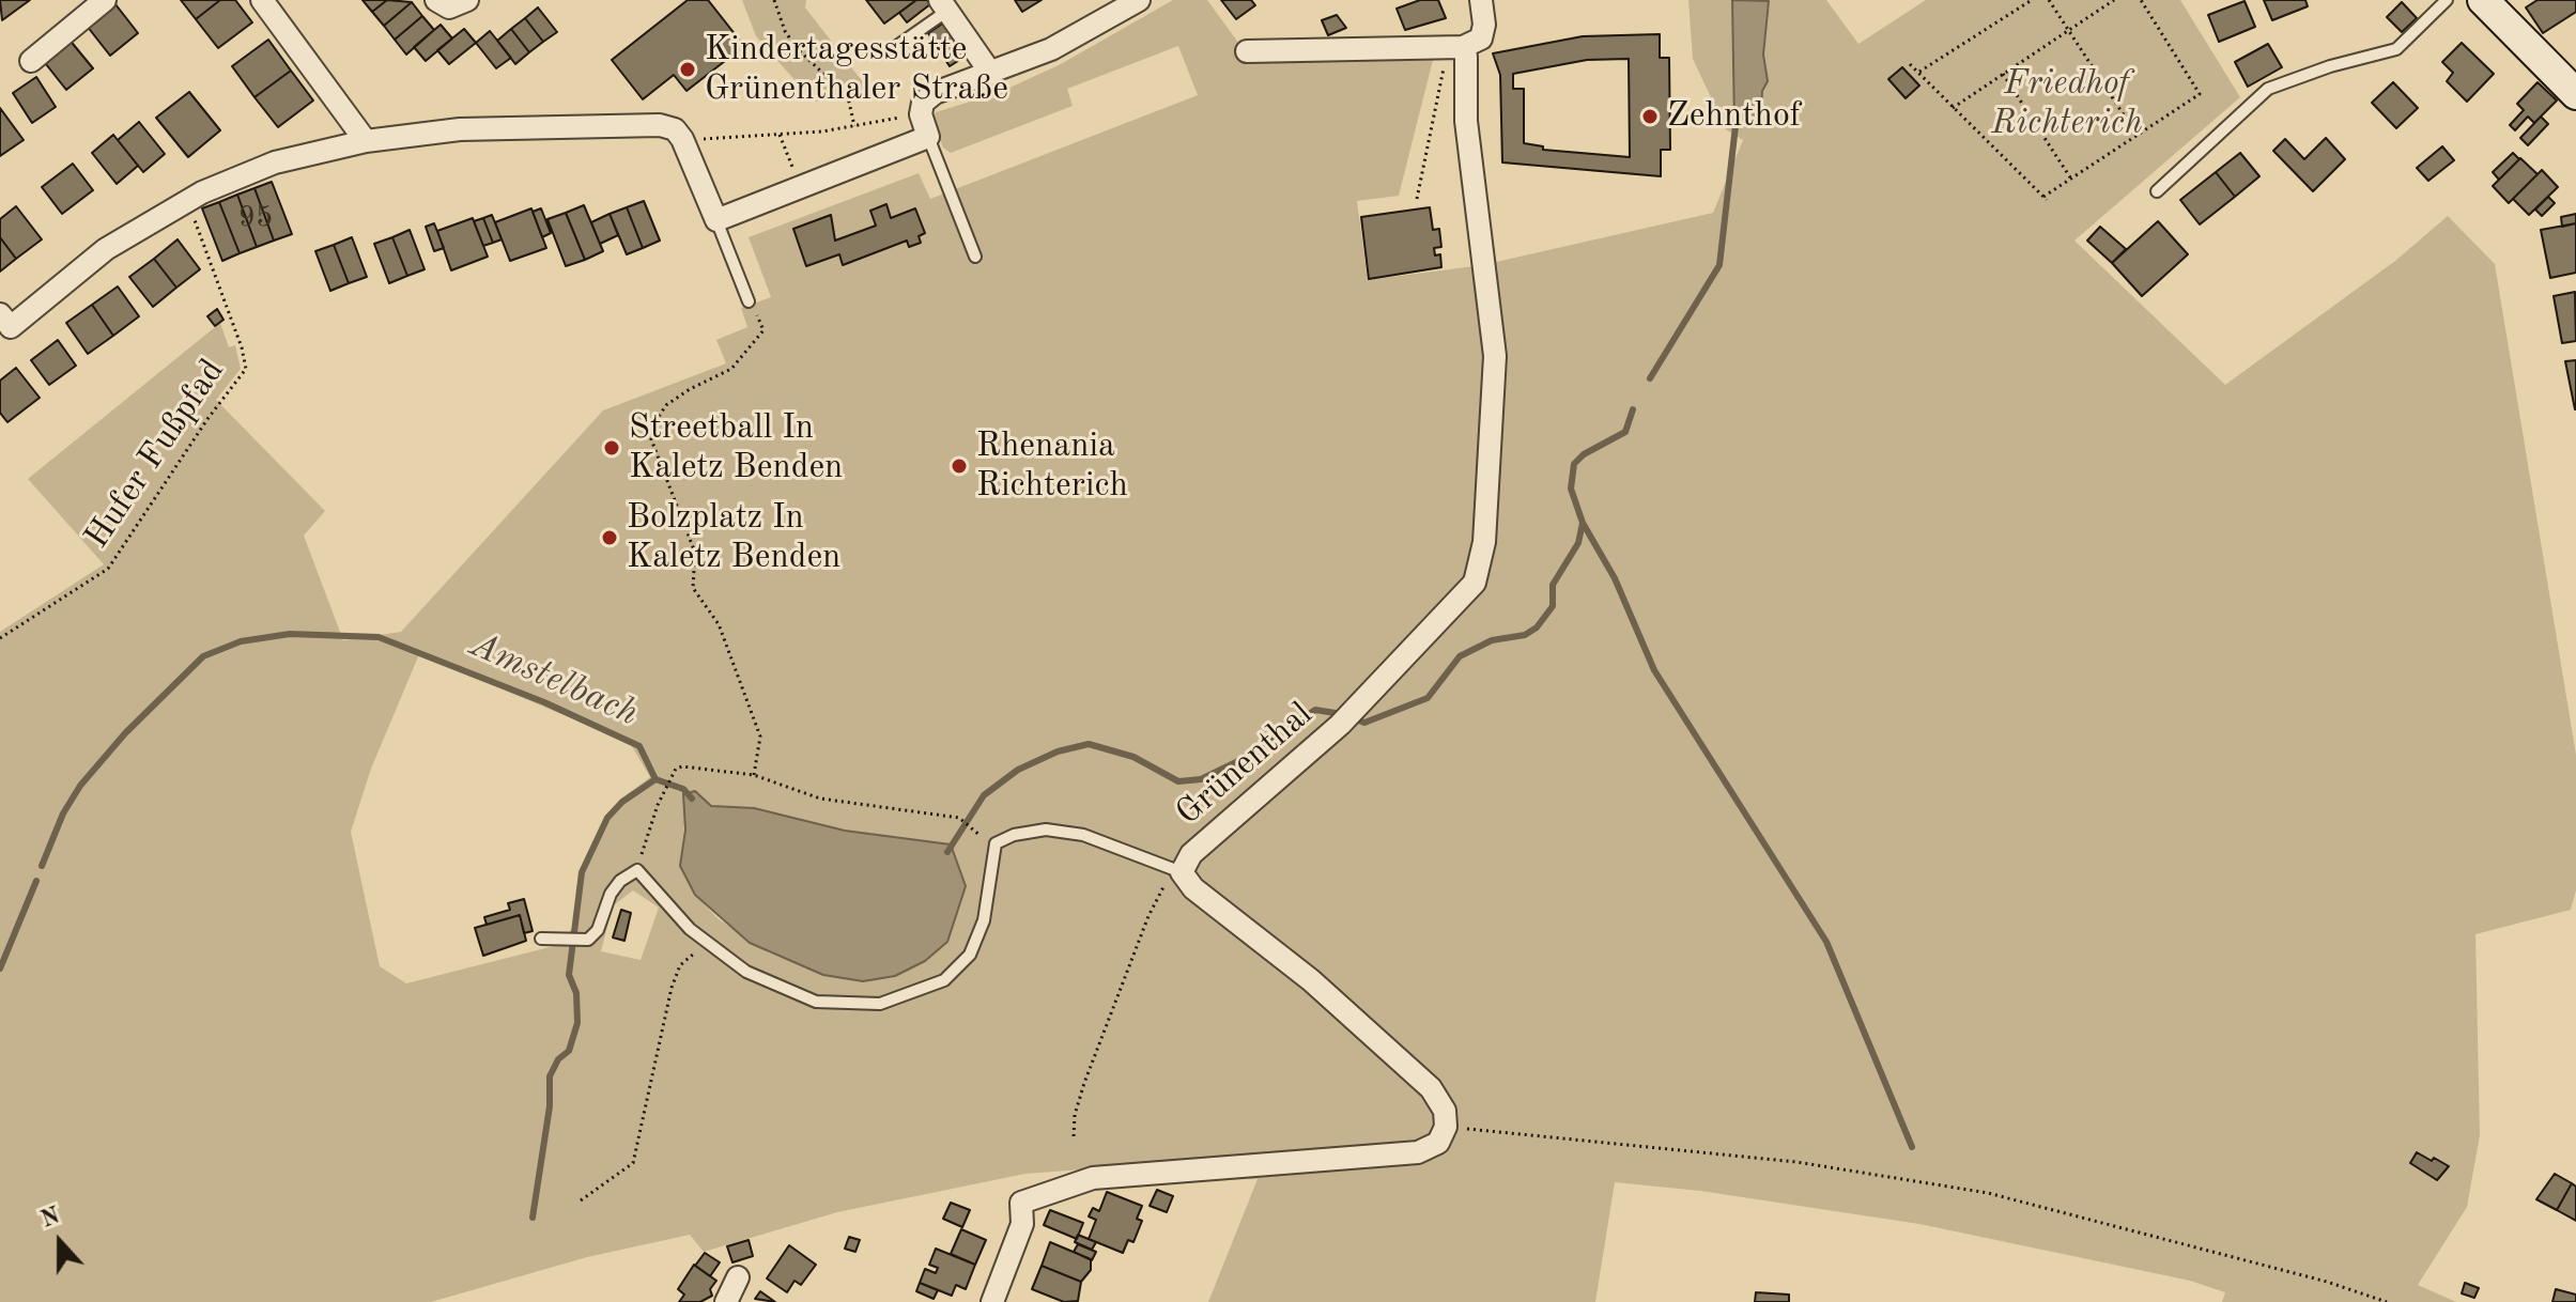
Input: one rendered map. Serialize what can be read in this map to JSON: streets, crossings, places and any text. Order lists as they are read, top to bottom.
{
  "streets": {
    "street": ["Grünenthal"],
    "path": ["Hufer Fußpfad"]
  },
  "water": ["Amstelbach"],
  "parks": ["Friedhof Richterich"],
  "places": [
    "Kindertagesstätte Grünenthaler Straße",
    "Zehnthof",
    "Streetball In Kaletz Benden",
    "Rhenania Richterich",
    "Bolzplatz In Kaletz Benden"
  ],
  "house_numbers": ["95"],
  "north": "top"
}
